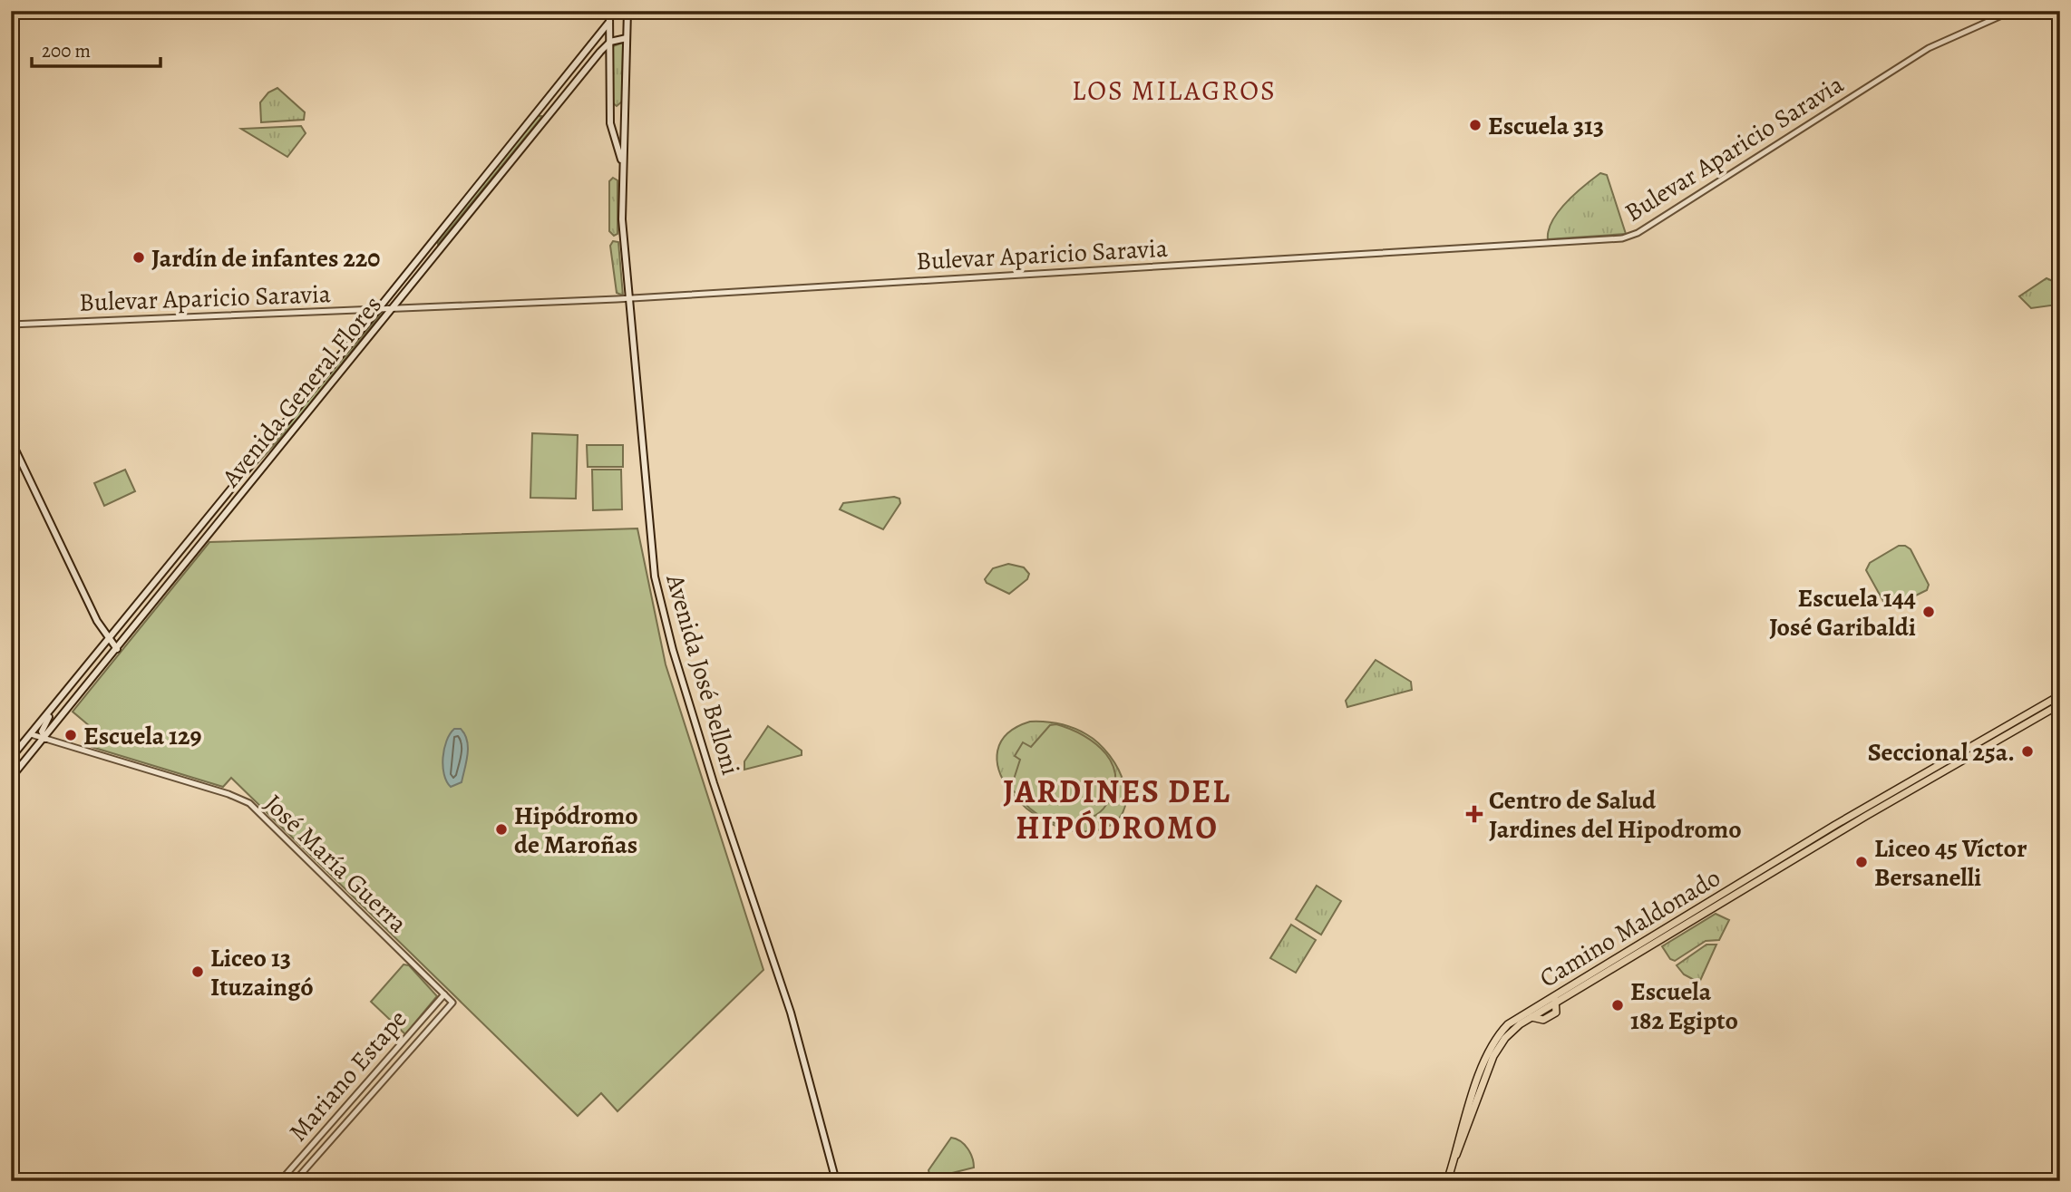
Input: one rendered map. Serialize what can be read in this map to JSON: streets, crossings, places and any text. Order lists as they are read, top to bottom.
{
  "streets": {
    "main road": ["Avenida General Flores", "Avenida José Belloni", "Camino Maldonado"],
    "street": ["Bulevar Aparicio Saravia", "José María Guerra", "Mariano Estape"]
  },
  "crossings": [
    ["Bulevar Aparicio Saravia", "Avenida General Flores"],
    ["Bulevar Aparicio Saravia", "Avenida José Belloni"],
    ["Avenida General Flores", "Avenida José Belloni"],
    ["Avenida General Flores", "José María Guerra"],
    ["José María Guerra", "Mariano Estape"]
  ],
  "districts": ["LOS MILAGROS", "JARDINES DEL HIPÓDROMO"],
  "places": {
    "other": [
      "Escuela 313",
      "Jardín de infantes 220",
      "Escuela 144 José Garibaldi",
      "Escuela 129",
      "Seccional 25a.",
      "Hipódromo de Maroñas",
      "Liceo 45 Víctor Bersanelli",
      "Liceo 13 Ituzaingó",
      "Escuela 182 Egipto"
    ],
    "health": ["Centro de Salud Jardines del Hipodromo"]
  },
  "scale_bar": "200 m"
}
